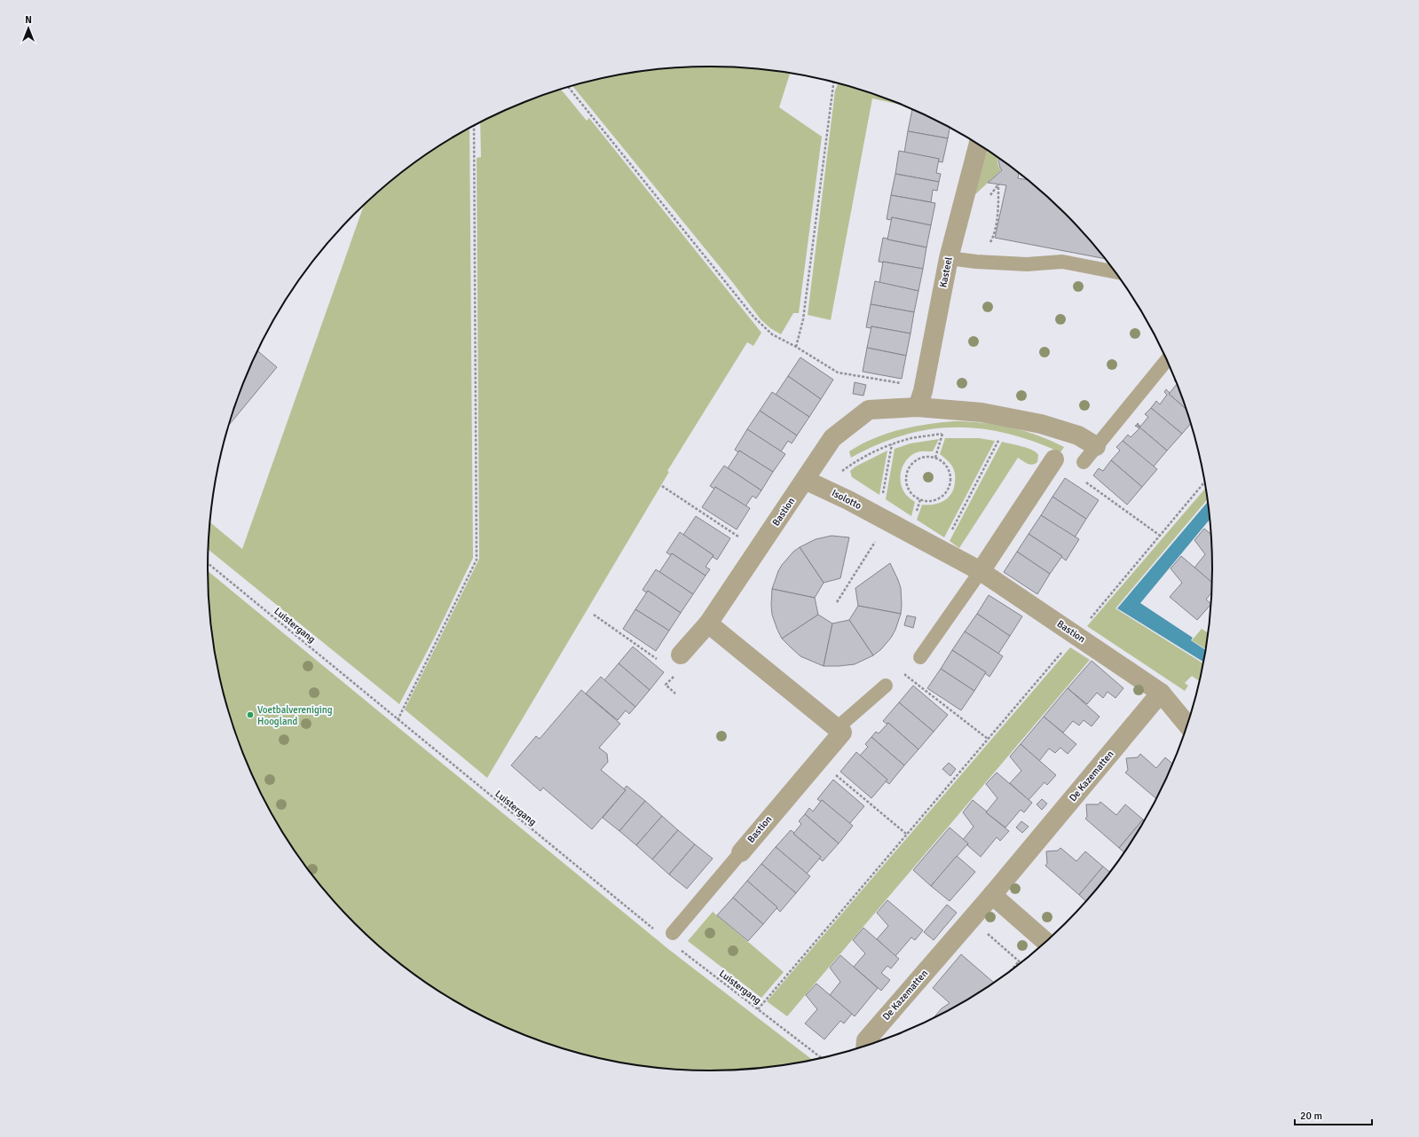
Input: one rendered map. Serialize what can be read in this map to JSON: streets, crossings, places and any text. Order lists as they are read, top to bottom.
{
  "streets": {
    "street": [
      "Kasteel",
      "Isolotto",
      "Bastion",
      "De Kazematten"
    ],
    "path": ["Luistergang"]
  },
  "crossings": [
    ["Kasteel", "Bastion"],
    ["Isolotto", "Bastion"],
    ["Bastion", "De Kazematten"]
  ],
  "places": ["Voetbalvereniging Hoogland"],
  "scale_bar": "20 m",
  "north": "top"
}
